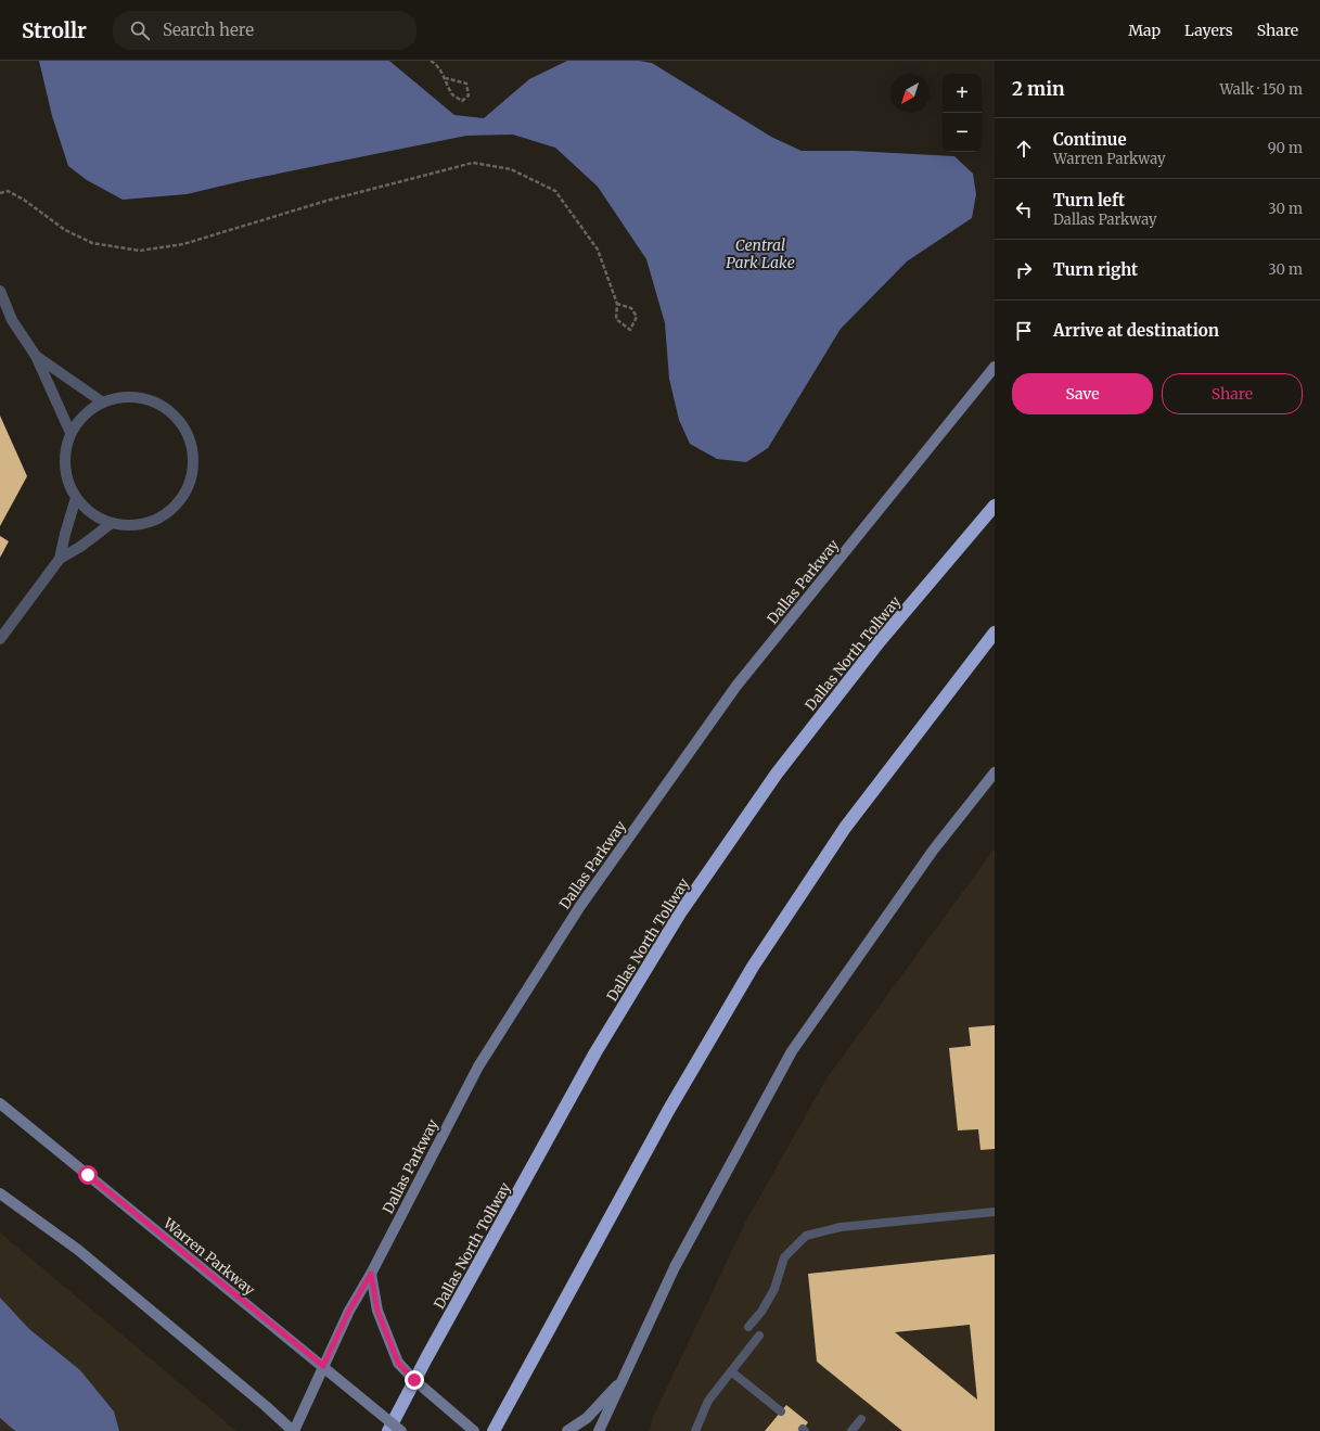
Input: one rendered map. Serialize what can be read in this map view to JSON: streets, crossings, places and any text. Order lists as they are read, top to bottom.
{
  "streets": {
    "highway": ["Dallas North Tollway"],
    "main road": ["Dallas Parkway", "Warren Parkway"]
  },
  "crossings": [
    ["Dallas Parkway", "Warren Parkway"]
  ],
  "water": ["Central Park Lake"],
  "north": "bottom left",
  "page": {
    "header": "Strollr",
    "search": "Search here",
    "nav": ["Map", "Layers", "Share"],
    "heading": ["2 min", "Walk · 150 m"],
    "map_buttons": ["+", "−"],
    "list": [
      ["Continue", "Warren Parkway", "90 m"],
      ["Turn left", "Dallas Parkway", "30 m"],
      ["Turn right", "30 m"],
      "Arrive at destination"
    ],
    "buttons": ["Save", "Share"]
  }
}
